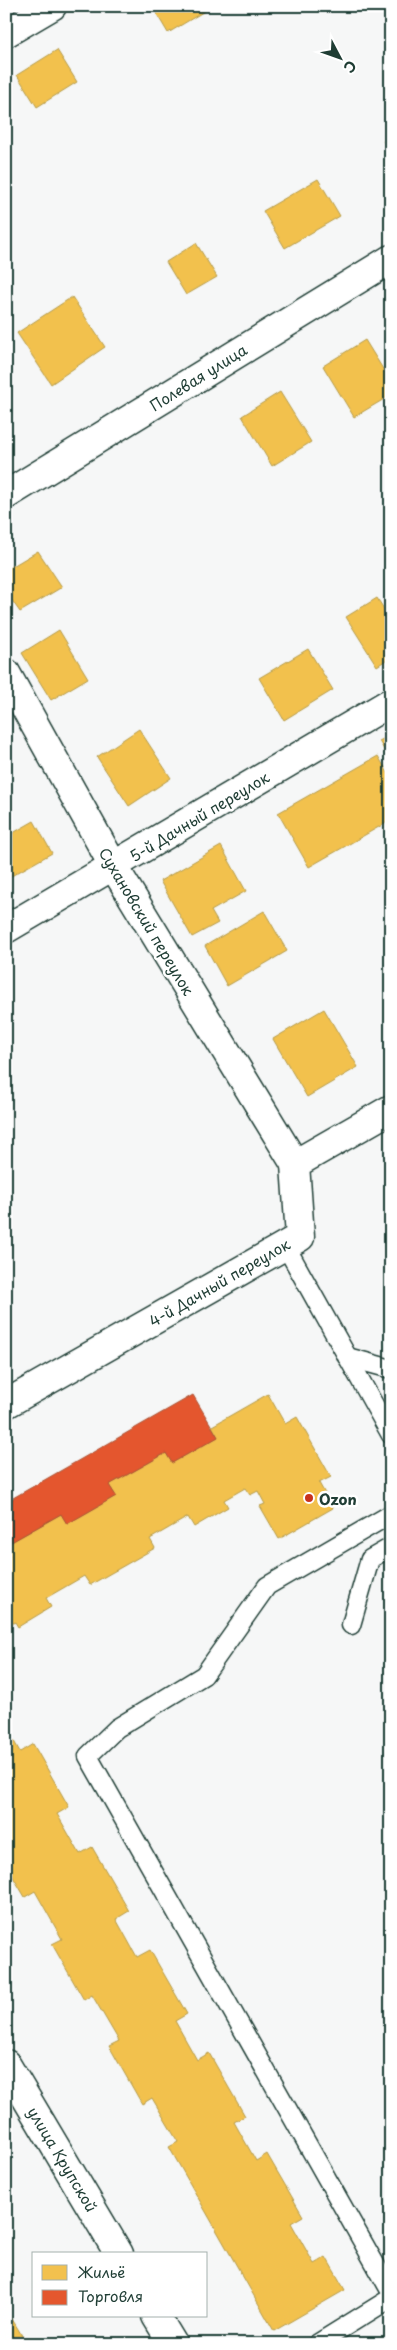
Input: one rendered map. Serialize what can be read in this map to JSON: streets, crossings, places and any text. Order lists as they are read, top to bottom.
{
  "streets": {
    "street": [
      "Полевая улица",
      "5-й Дачный переулок",
      "Сухановский переулок",
      "4-й Дачный переулок",
      "улица Крупской"
    ]
  },
  "crossings": [
    ["5-й Дачный переулок", "Сухановский переулок"],
    ["Сухановский переулок", "4-й Дачный переулок"]
  ],
  "places": ["Ozon"],
  "legend": ["Жильё", "Торговля"],
  "north": "bottom right"
}
